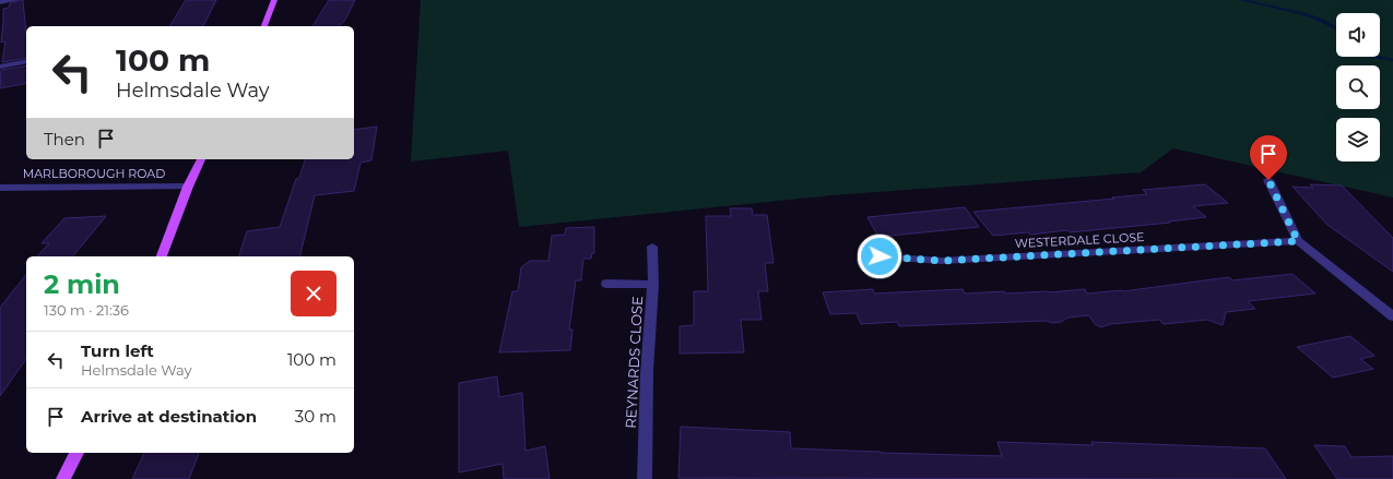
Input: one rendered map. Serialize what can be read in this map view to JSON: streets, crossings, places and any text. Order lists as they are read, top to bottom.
{
  "streets": {
    "street": ["MARLBOROUGH ROAD", "WESTERDALE CLOSE", "REYNARDS CLOSE"]
  },
  "page": {
    "turn": ["100 m", "Helmsdale Way"],
    "then": "Then",
    "heading": ["2 min", "130 m · 21:36"],
    "list": [
      {
        "name": "Turn left",
        "note": "Helmsdale Way",
        "value": "100 m"
      },
      {
        "name": "Arrive at destination",
        "value": "30 m"
      }
    ]
  }
}
